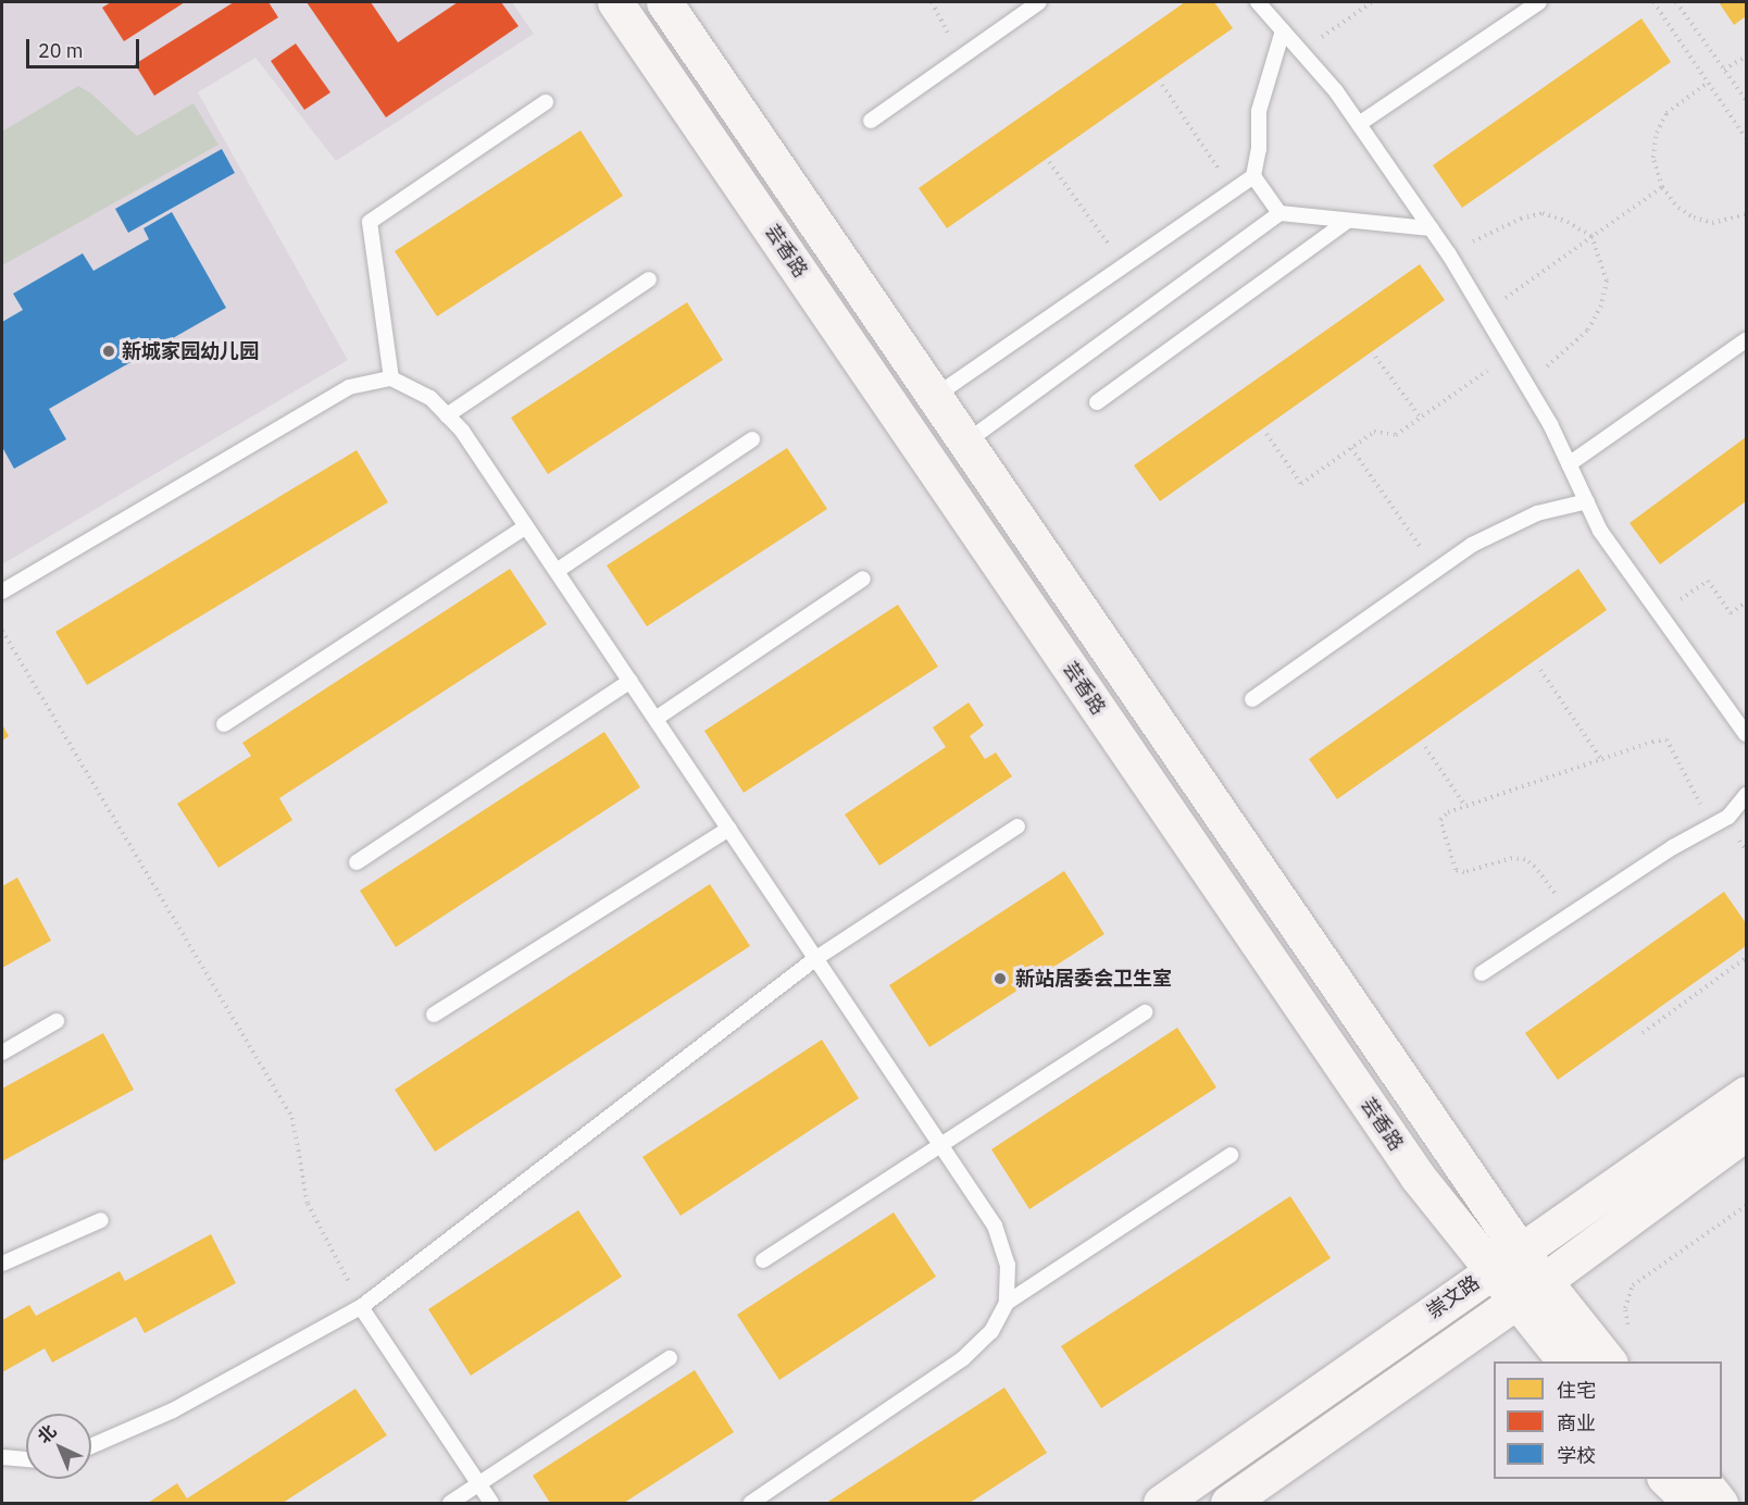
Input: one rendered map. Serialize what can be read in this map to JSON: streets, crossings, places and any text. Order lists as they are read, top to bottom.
{
  "streets": {
    "street": ["芸香路", "崇文路"]
  },
  "crossings": [
    ["芸香路", "崇文路"]
  ],
  "places": ["新城家园幼儿园", "新站居委会卫生室"],
  "legend": ["住宅", "商业", "学校"],
  "scale_bar": "20 m",
  "north": "top left"
}
